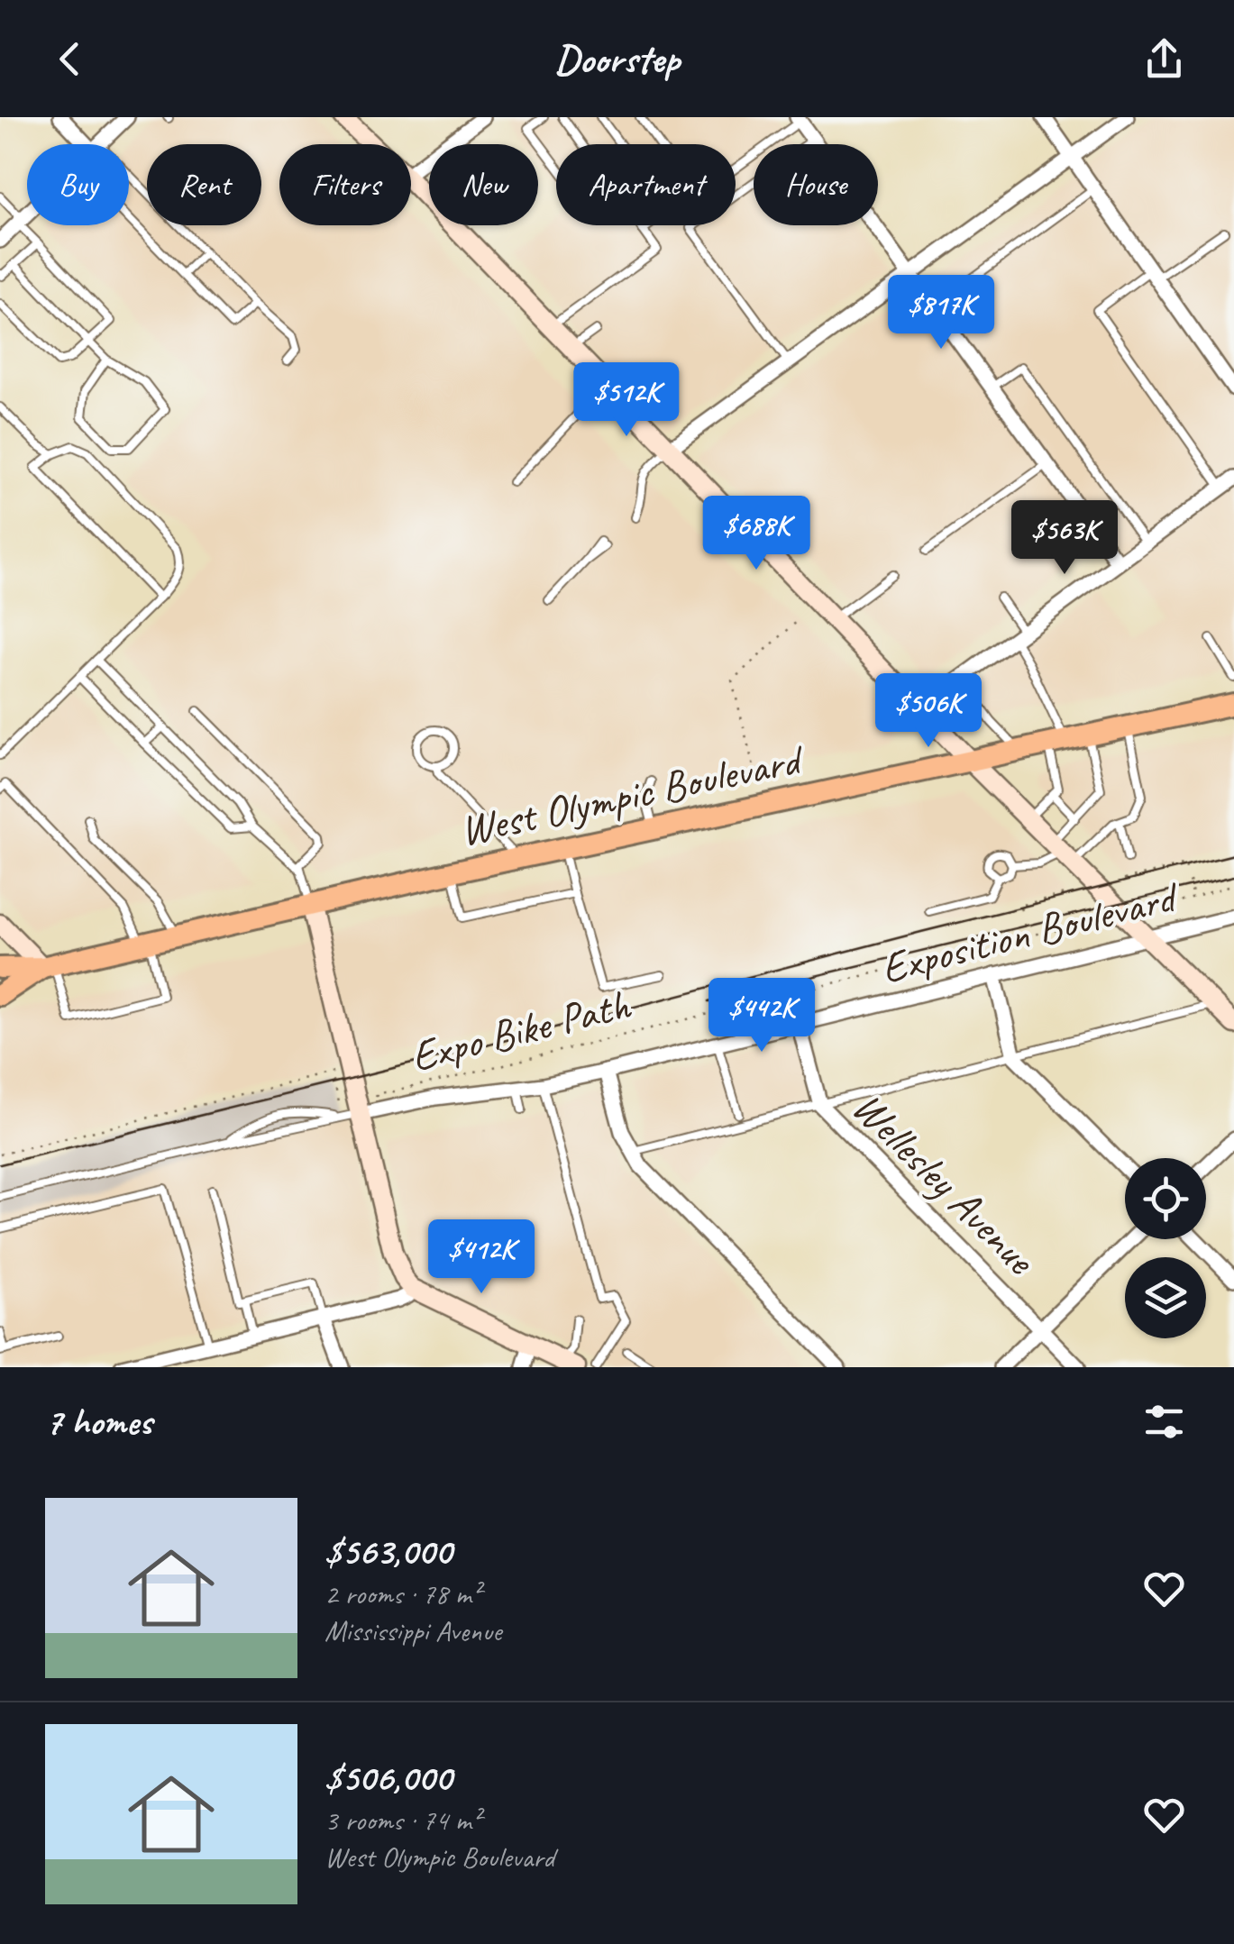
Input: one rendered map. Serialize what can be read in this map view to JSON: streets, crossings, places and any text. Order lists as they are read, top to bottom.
{
  "streets": {
    "main road": ["West Olympic Boulevard"],
    "street": ["Exposition Boulevard", "Wellesley Avenue"],
    "path": ["Expo Bike Path"]
  },
  "crossings": [
    ["Exposition Boulevard", "Wellesley Avenue"]
  ],
  "page": {
    "header": "Doorstep",
    "chip": [
      "Buy",
      "Rent",
      "Filters",
      "New",
      "Apartment",
      "House"
    ],
    "price": [
      "$817K",
      "$512K",
      "$688K",
      "$563K",
      "$506K",
      "$442K",
      "$412K"
    ],
    "heading": "7 homes",
    "list": [
      {
        "name": "$563,000",
        "note": "2 rooms · 78 m² · Mississippi Avenue"
      },
      {
        "name": "$506,000",
        "note": "3 rooms · 74 m² · West Olympic Boulevard"
      }
    ]
  }
}
